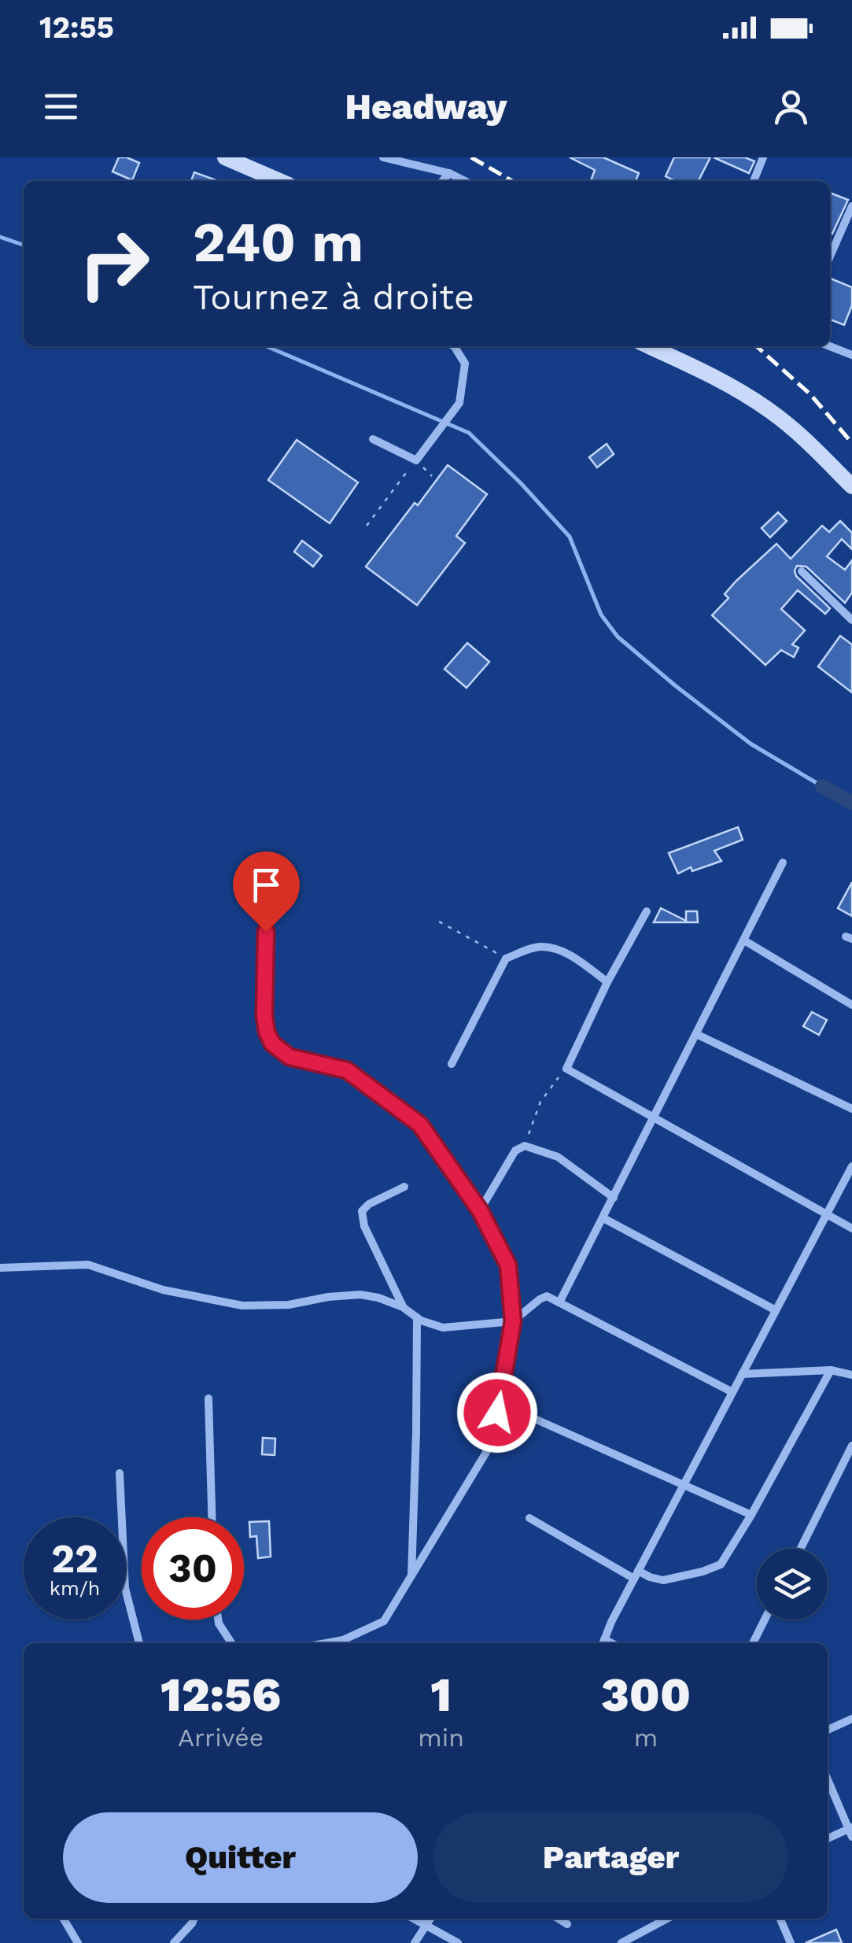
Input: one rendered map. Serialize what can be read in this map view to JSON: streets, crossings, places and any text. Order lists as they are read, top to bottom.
{
  "page": {
    "status": "12:55",
    "header": "Headway",
    "turn": ["240 m", "Tournez à droite"],
    "speed": "22 km/h",
    "limit": "30",
    "eta": [
      "12:56",
      "Arrivée",
      "1",
      "min",
      "300",
      "m"
    ],
    "buttons": ["Quitter", "Partager"]
  }
}
